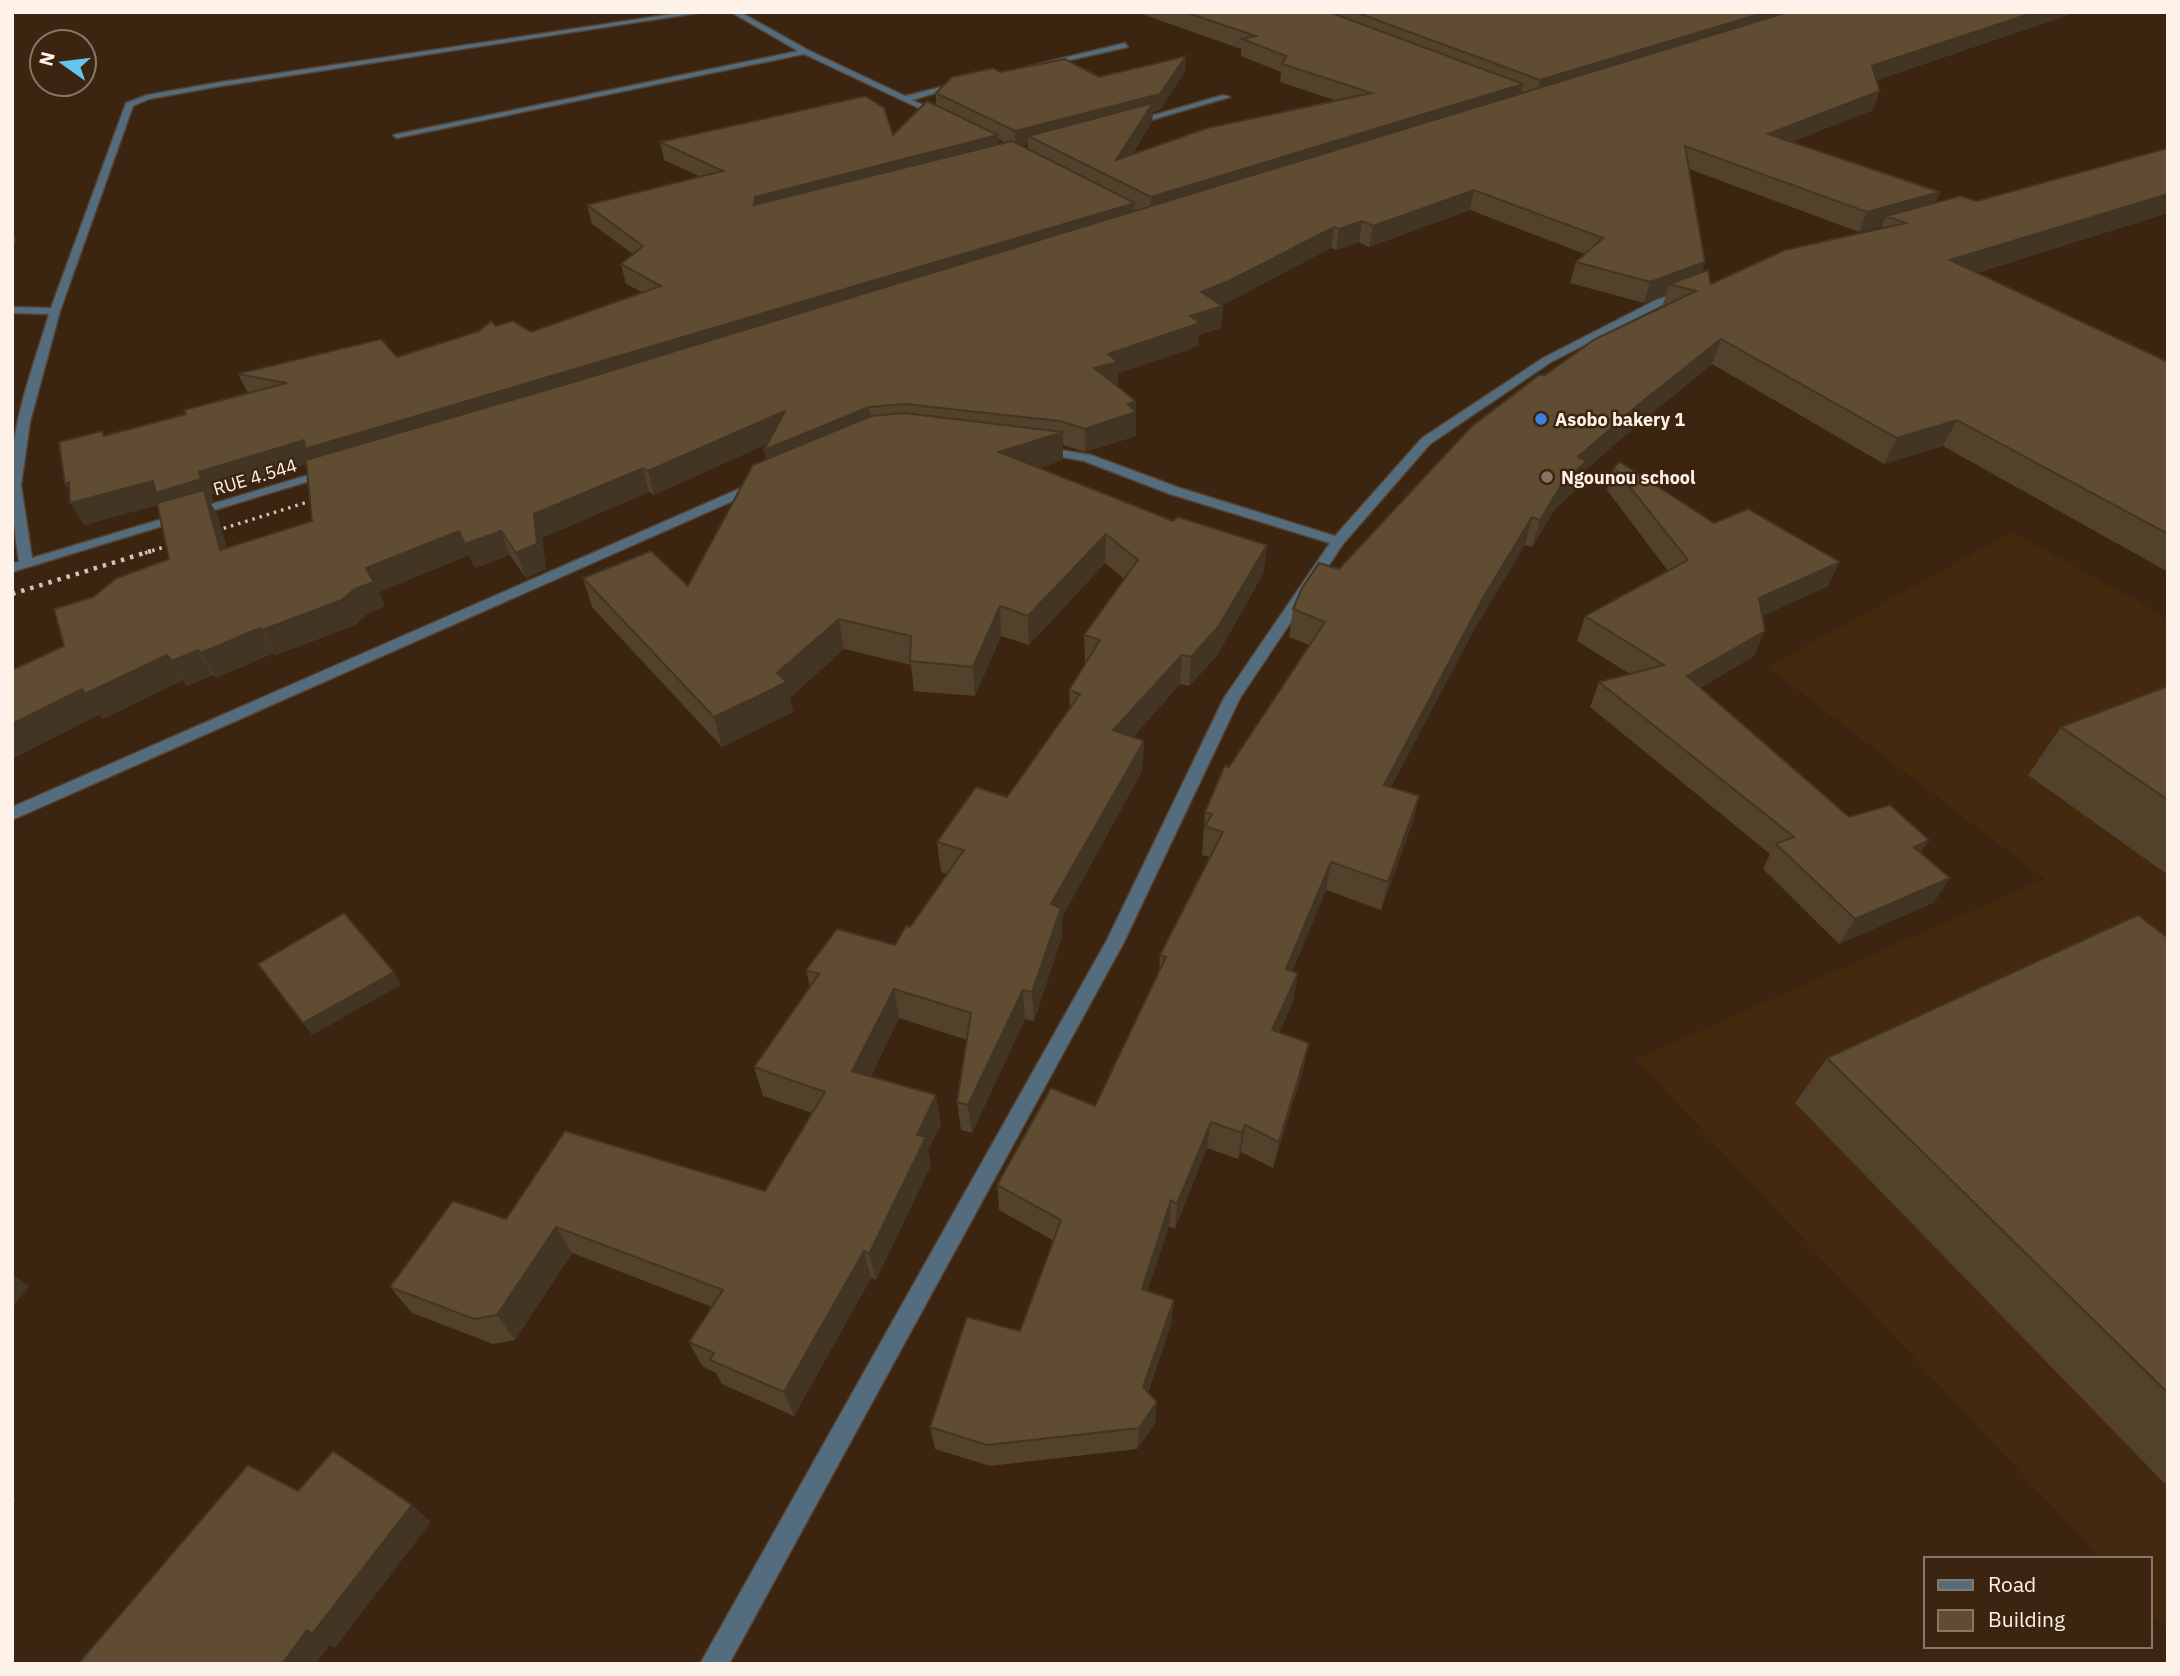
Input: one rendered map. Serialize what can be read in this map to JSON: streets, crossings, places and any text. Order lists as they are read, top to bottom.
{
  "streets": {
    "street": ["RUE 4.544"]
  },
  "places": ["Asobo bakery 1", "Ngounou school"],
  "legend": ["Road", "Building"],
  "north": "left"
}
